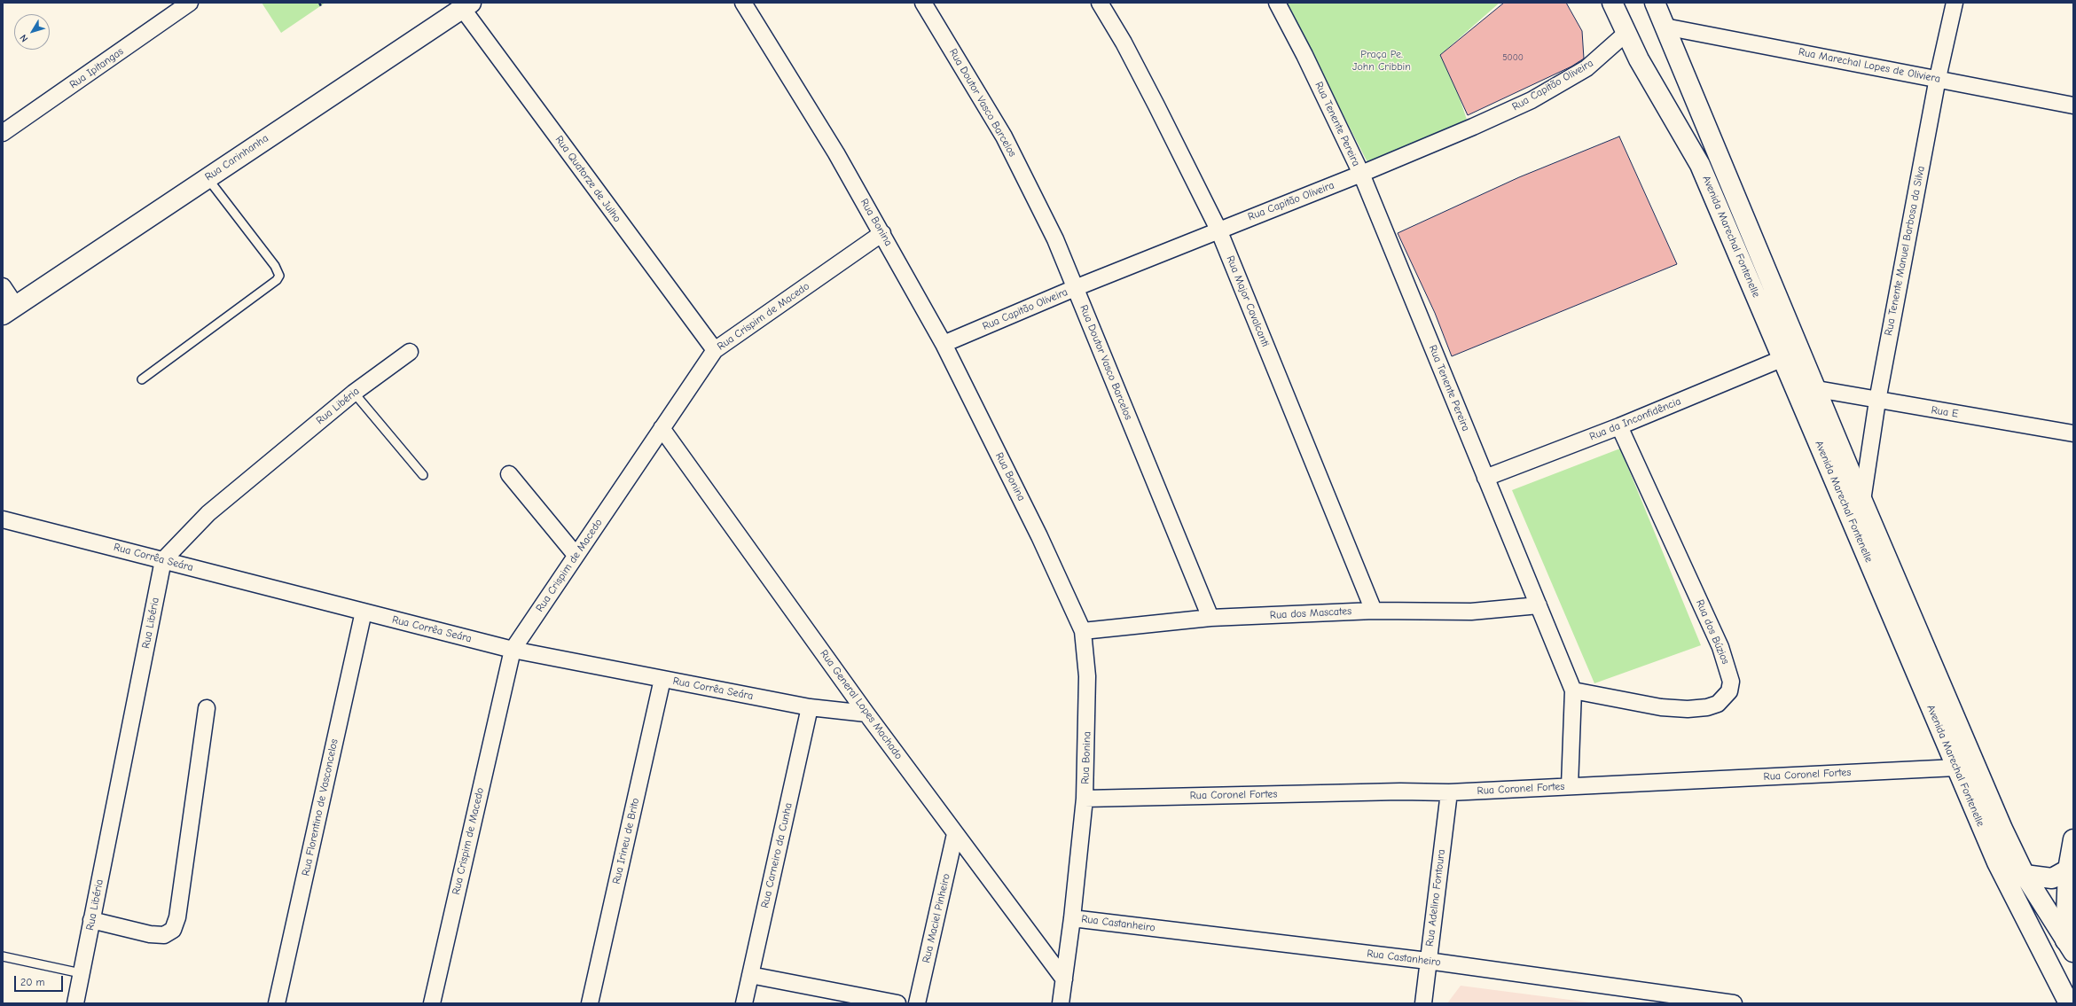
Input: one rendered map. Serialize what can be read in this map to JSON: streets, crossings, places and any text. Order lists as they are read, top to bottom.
{
  "streets": {
    "main road": ["Rua Carinhanha", "Avenida Marechal Fontenelle"],
    "street": [
      "Rua Marechal Lopes de Oliviera",
      "Rua Ipitangas",
      "Rua Capitão Oliveira",
      "Rua Doutor Vasco Barcelos",
      "Rua Tenente Pereira",
      "Rua Quatorze de Julho",
      "Rua Bonina",
      "Rua Tenente Manuel Barbosa da Silva",
      "Rua Major Cavalcanti",
      "Rua Crispim de Macedo",
      "Rua Libéria",
      "Rua E",
      "Rua da Inconfidência",
      "Rua Corrêa Seára",
      "Rua dos Mascates",
      "Rua dos Búzios",
      "Rua General Lopes Machado",
      "Rua Coronel Fortes",
      "Rua Florentino de Vasconcelos",
      "Rua Irineu de Brito",
      "Rua Carneiro da Cunha",
      "Rua Adelino Fontoura",
      "Rua Maciel Pinheiro",
      "Rua Castanheiro"
    ]
  },
  "crossings": [
    ["Rua Marechal Lopes de Oliviera", "Avenida Marechal Fontenelle"],
    ["Rua Marechal Lopes de Oliviera", "Rua Tenente Manuel Barbosa da Silva"],
    ["Rua Capitão Oliveira", "Rua Doutor Vasco Barcelos"],
    ["Rua Capitão Oliveira", "Rua Tenente Pereira"],
    ["Rua Capitão Oliveira", "Rua Bonina"],
    ["Rua Capitão Oliveira", "Avenida Marechal Fontenelle"],
    ["Rua Capitão Oliveira", "Rua Major Cavalcanti"],
    ["Rua Doutor Vasco Barcelos", "Rua dos Mascates"],
    ["Rua Tenente Pereira", "Rua da Inconfidência"],
    ["Rua Tenente Pereira", "Rua dos Mascates"],
    ["Rua Tenente Pereira", "Rua dos Búzios"],
    ["Rua Tenente Pereira", "Rua Coronel Fortes"],
    ["Rua Carinhanha", "Rua Quatorze de Julho"],
    ["Rua Quatorze de Julho", "Rua Crispim de Macedo"],
    ["Rua Bonina", "Rua Crispim de Macedo"],
    ["Rua Bonina", "Rua dos Mascates"],
    ["Rua Bonina", "Rua General Lopes Machado"],
    ["Rua Bonina", "Rua Coronel Fortes"],
    ["Rua Bonina", "Rua Castanheiro"],
    ["Avenida Marechal Fontenelle", "Rua Tenente Manuel Barbosa da Silva"],
    ["Avenida Marechal Fontenelle", "Rua E"],
    ["Avenida Marechal Fontenelle", "Rua da Inconfidência"],
    ["Avenida Marechal Fontenelle", "Rua Coronel Fortes"],
    ["Rua Tenente Manuel Barbosa da Silva", "Rua E"],
    ["Rua Major Cavalcanti", "Rua dos Mascates"],
    ["Rua Crispim de Macedo", "Rua Corrêa Seára"],
    ["Rua Crispim de Macedo", "Rua General Lopes Machado"],
    ["Rua Libéria", "Rua Corrêa Seára"],
    ["Rua da Inconfidência", "Rua dos Búzios"],
    ["Rua Corrêa Seára", "Rua General Lopes Machado"],
    ["Rua Corrêa Seára", "Rua Florentino de Vasconcelos"],
    ["Rua Corrêa Seára", "Rua Irineu de Brito"],
    ["Rua Corrêa Seára", "Rua Carneiro da Cunha"],
    ["Rua General Lopes Machado", "Rua Maciel Pinheiro"],
    ["Rua Coronel Fortes", "Rua Adelino Fontoura"],
    ["Rua Adelino Fontoura", "Rua Castanheiro"]
  ],
  "parks": ["Praça Pe. John Cribbin"],
  "house_numbers": ["5000"],
  "scale_bar": "20 m",
  "north": "bottom left"
}
